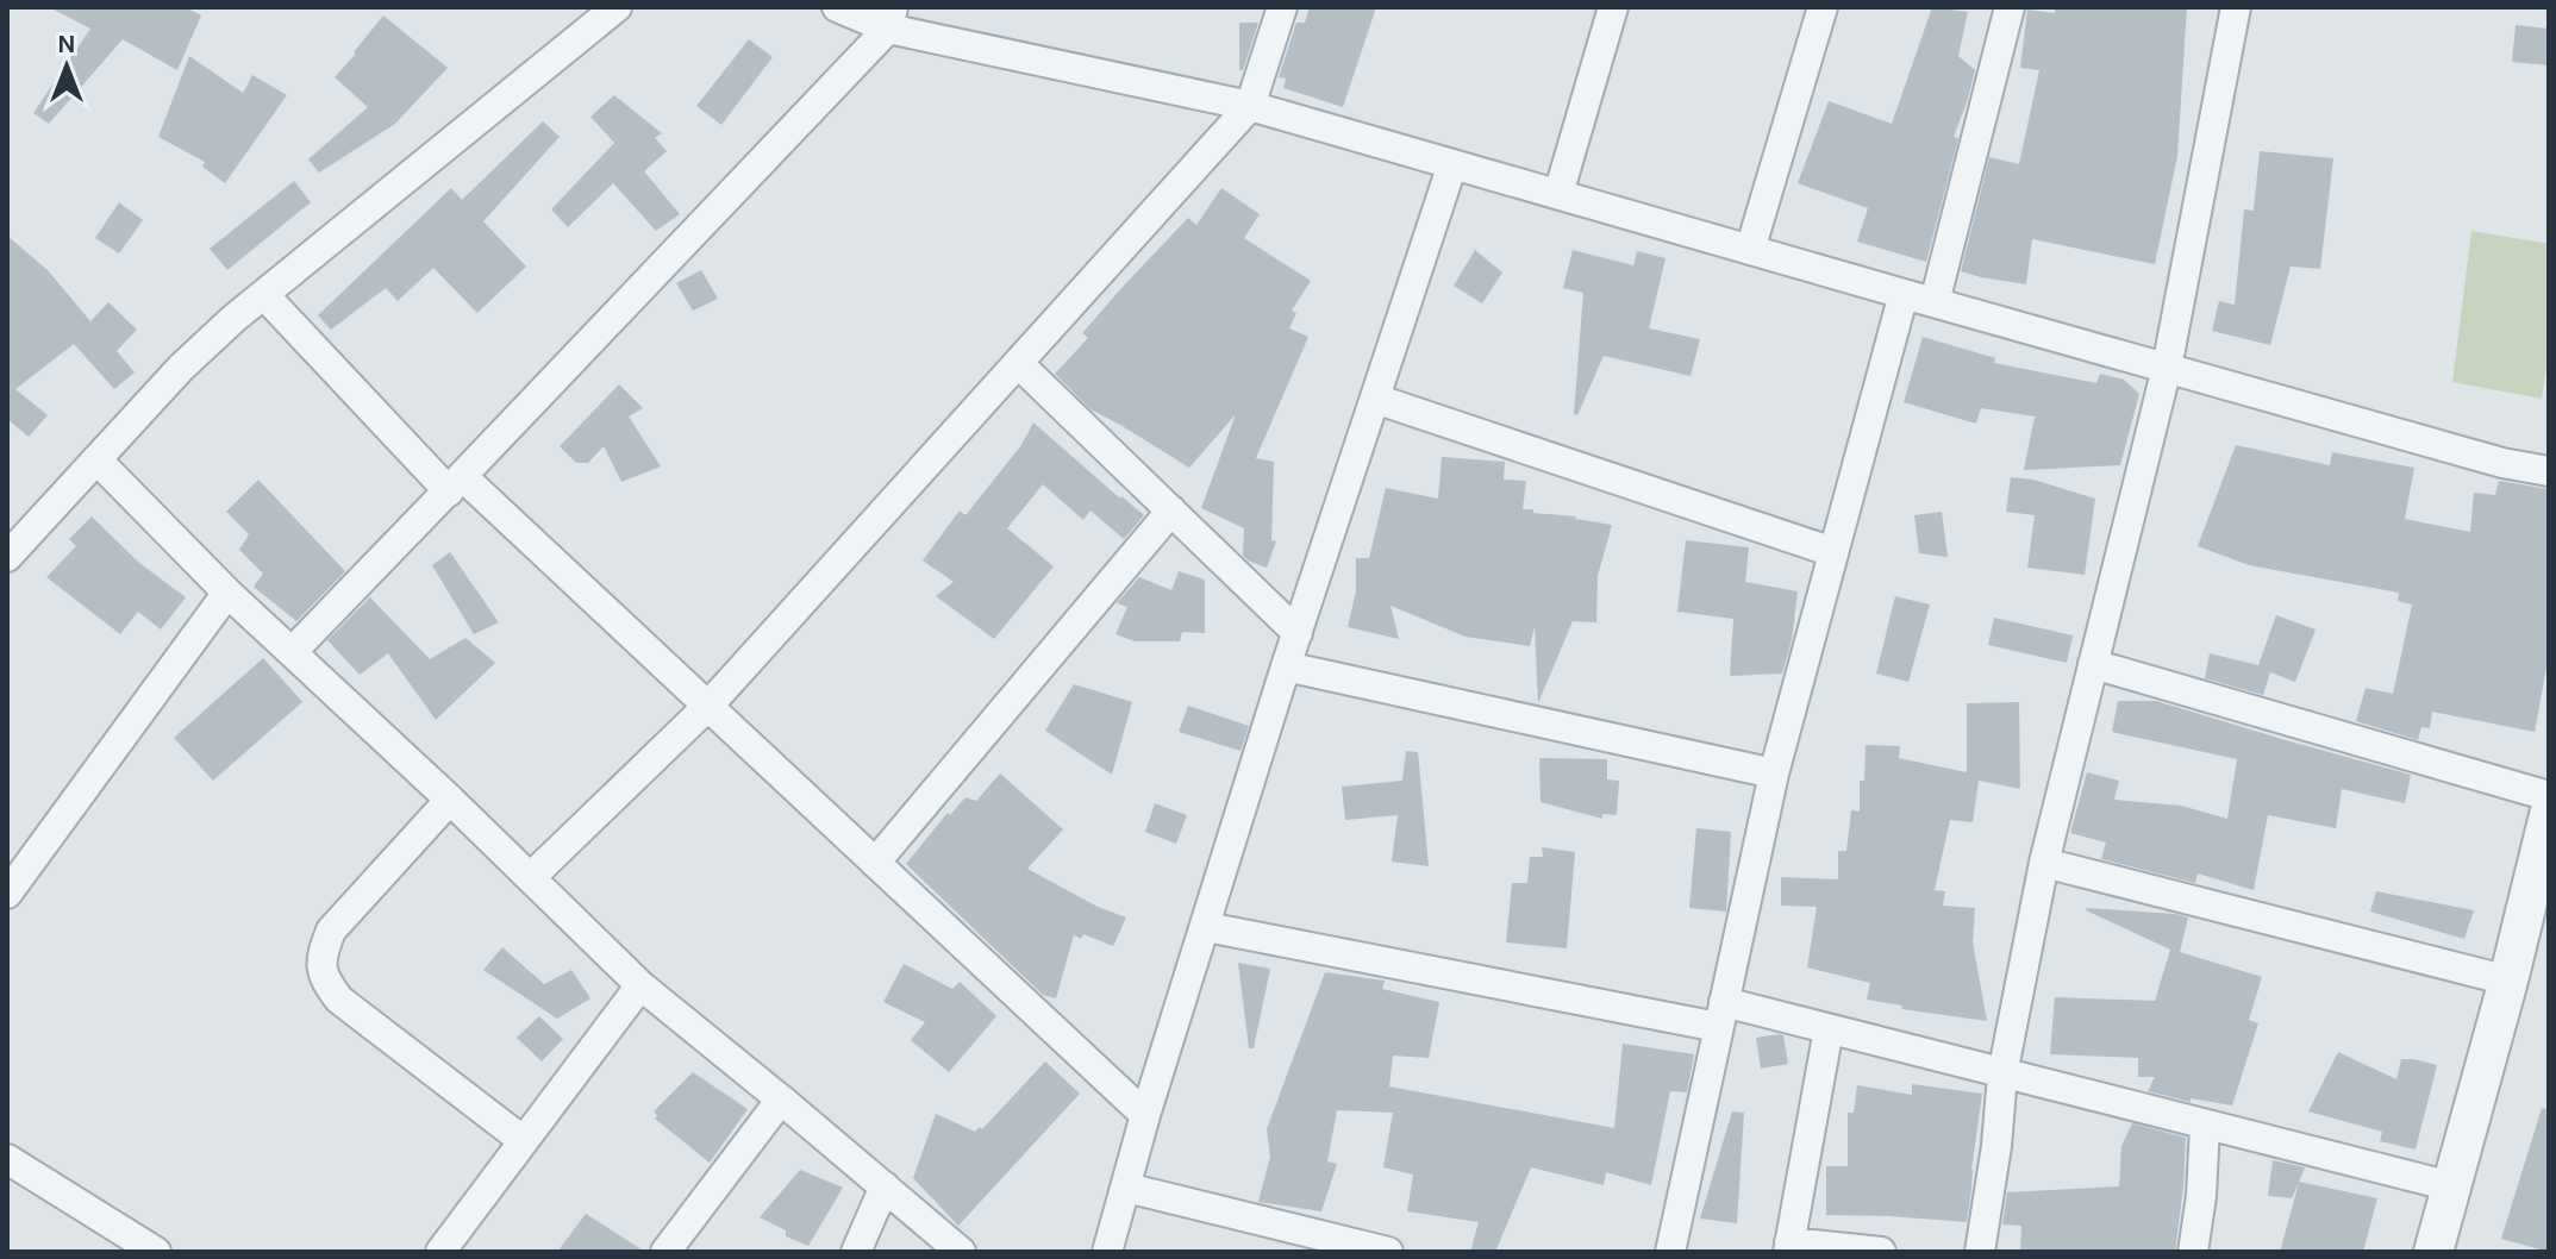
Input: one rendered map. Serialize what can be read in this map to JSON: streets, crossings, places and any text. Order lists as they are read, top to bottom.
{
  "north": "top"
}
